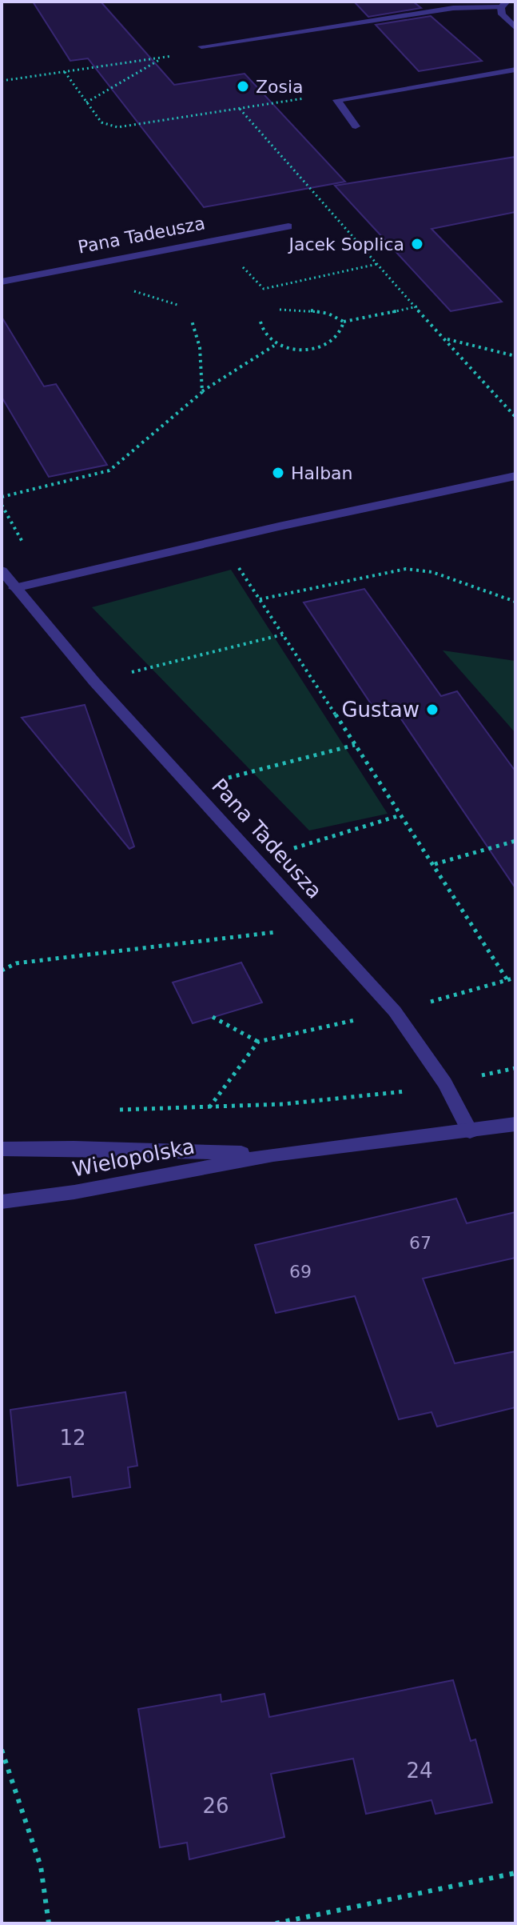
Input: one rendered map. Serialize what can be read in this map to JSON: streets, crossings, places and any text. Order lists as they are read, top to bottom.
{
  "streets": {
    "street": ["Pana Tadeusza", "Wielopolska"]
  },
  "crossings": [
    ["Pana Tadeusza", "Wielopolska"]
  ],
  "places": [
    "Zosia",
    "Jacek Soplica",
    "Halban",
    "Gustaw"
  ],
  "house_numbers": [
    "67",
    "69",
    "12",
    "24",
    "26"
  ]
}
